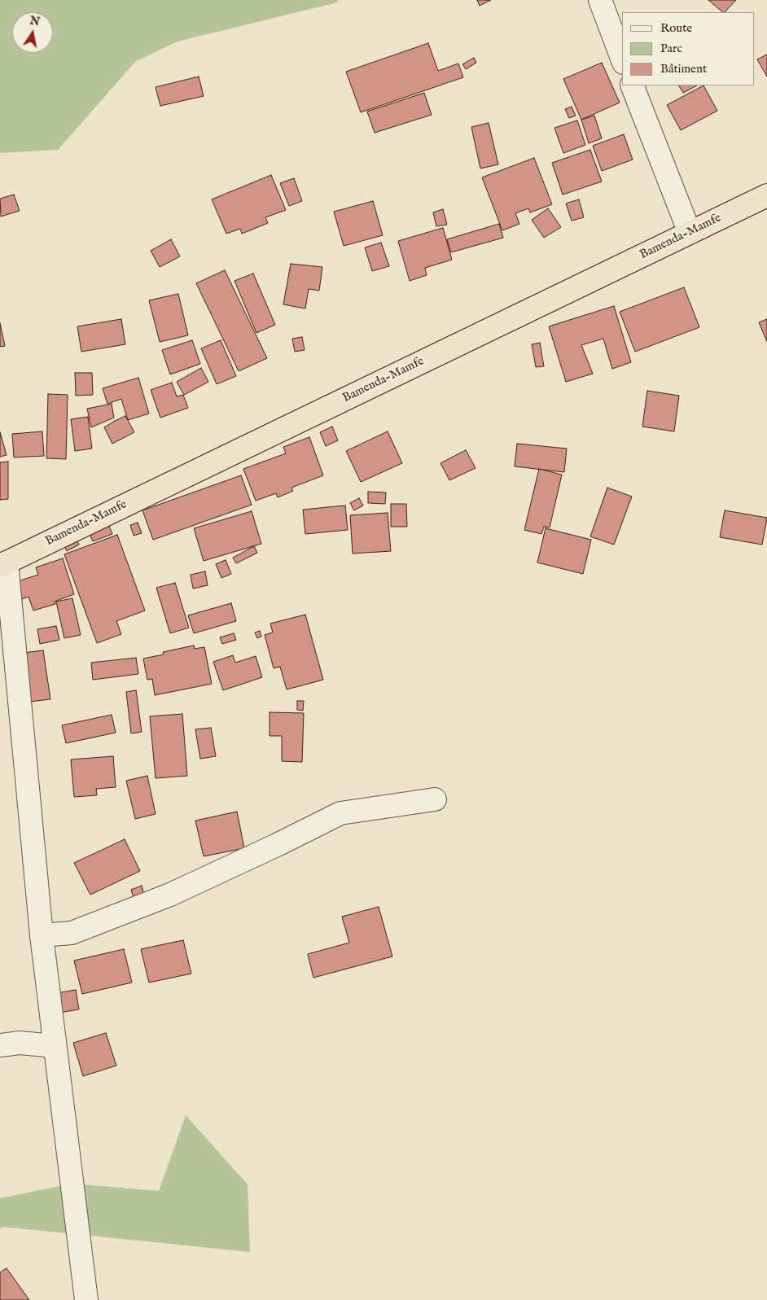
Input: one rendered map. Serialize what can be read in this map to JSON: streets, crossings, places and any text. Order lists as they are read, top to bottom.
{
  "streets": {
    "highway": ["Bamenda-Mamfe"]
  },
  "legend": ["Route", "Parc", "Bâtiment"],
  "north": "top"
}
